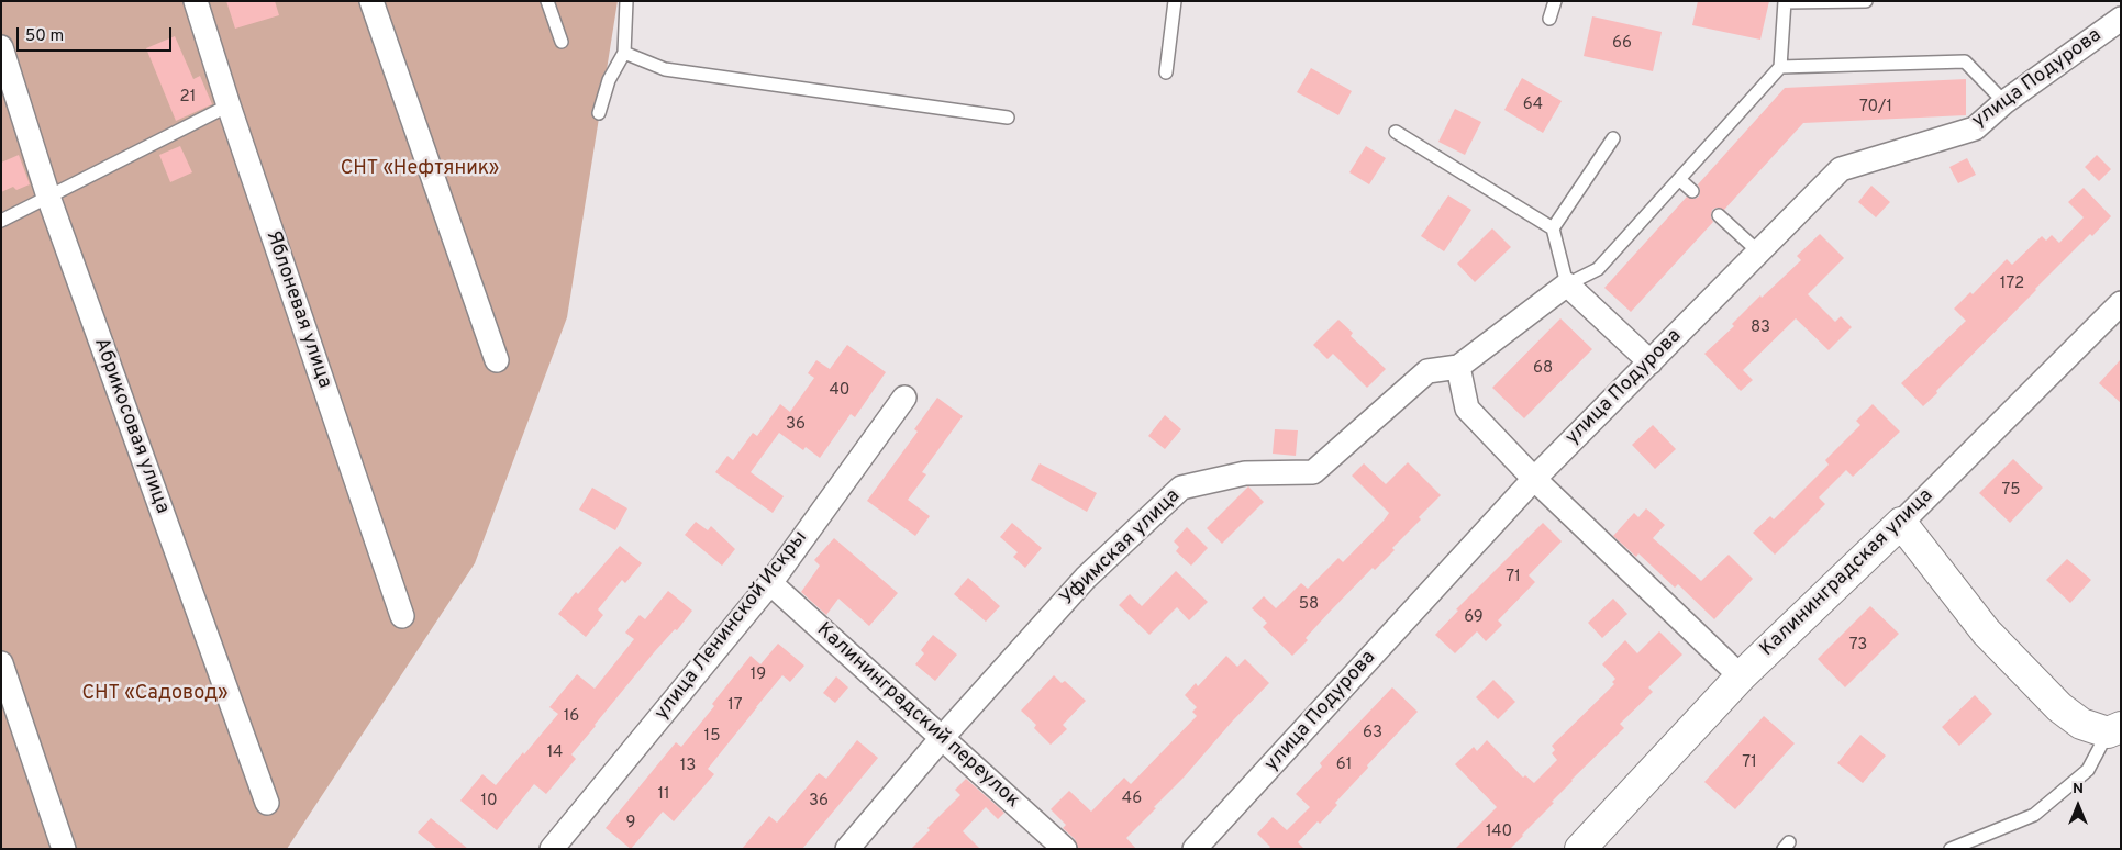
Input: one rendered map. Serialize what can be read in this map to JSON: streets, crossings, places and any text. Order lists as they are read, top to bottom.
{
  "streets": {
    "street": [
      "улица Подурова",
      "Яблоневая улица",
      "Абрикосовая улица",
      "Уфимская улица",
      "Калининградская улица",
      "улица Ленинской Искры",
      "Калининградский переулок"
    ]
  },
  "crossings": [
    ["Уфимская улица", "Калининградский переулок"],
    ["улица Ленинской Искры", "Калининградский переулок"]
  ],
  "parks": ["СНТ «Нефтяник»", "СНТ «Садовод»"],
  "house_numbers": [
    "66",
    "21",
    "64",
    "70/1",
    "172",
    "83",
    "68",
    "40",
    "36",
    "75",
    "71",
    "58",
    "69",
    "73",
    "19",
    "17",
    "16",
    "63",
    "15",
    "14",
    "71",
    "61",
    "13",
    "11",
    "46",
    "10",
    "36",
    "9",
    "140"
  ],
  "scale_bar": "50 m",
  "north": "top"
}
